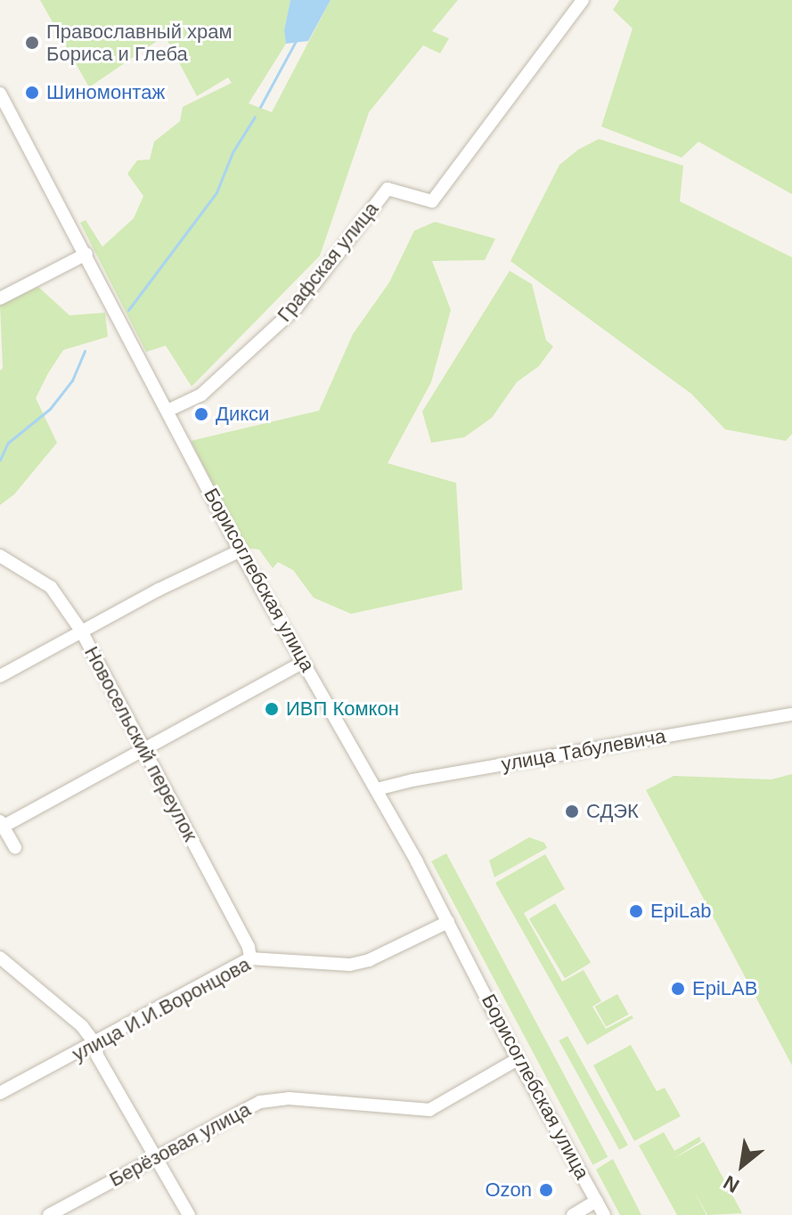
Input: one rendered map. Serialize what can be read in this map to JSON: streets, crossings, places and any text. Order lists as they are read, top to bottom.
{
  "streets": {
    "street": [
      "Графская улица",
      "Борисоглебская улица",
      "Новосельский переулок",
      "улица Табулевича",
      "улица И.И.Воронцова",
      "Берёзовая улица"
    ]
  },
  "crossings": [
    ["Графская улица", "Борисоглебская улица"],
    ["Борисоглебская улица", "улица Табулевича"],
    ["Борисоглебская улица", "улица И.И.Воронцова"],
    ["Борисоглебская улица", "Берёзовая улица"],
    ["Новосельский переулок", "улица И.И.Воронцова"]
  ],
  "places": [
    "Православный храм Бориса и Глеба",
    "Шиномонтаж",
    "Дикси",
    "ИВП Комкон",
    "СДЭК",
    "EpiLab",
    "EpiLAB",
    "Ozon"
  ],
  "north": "bottom left"
}
